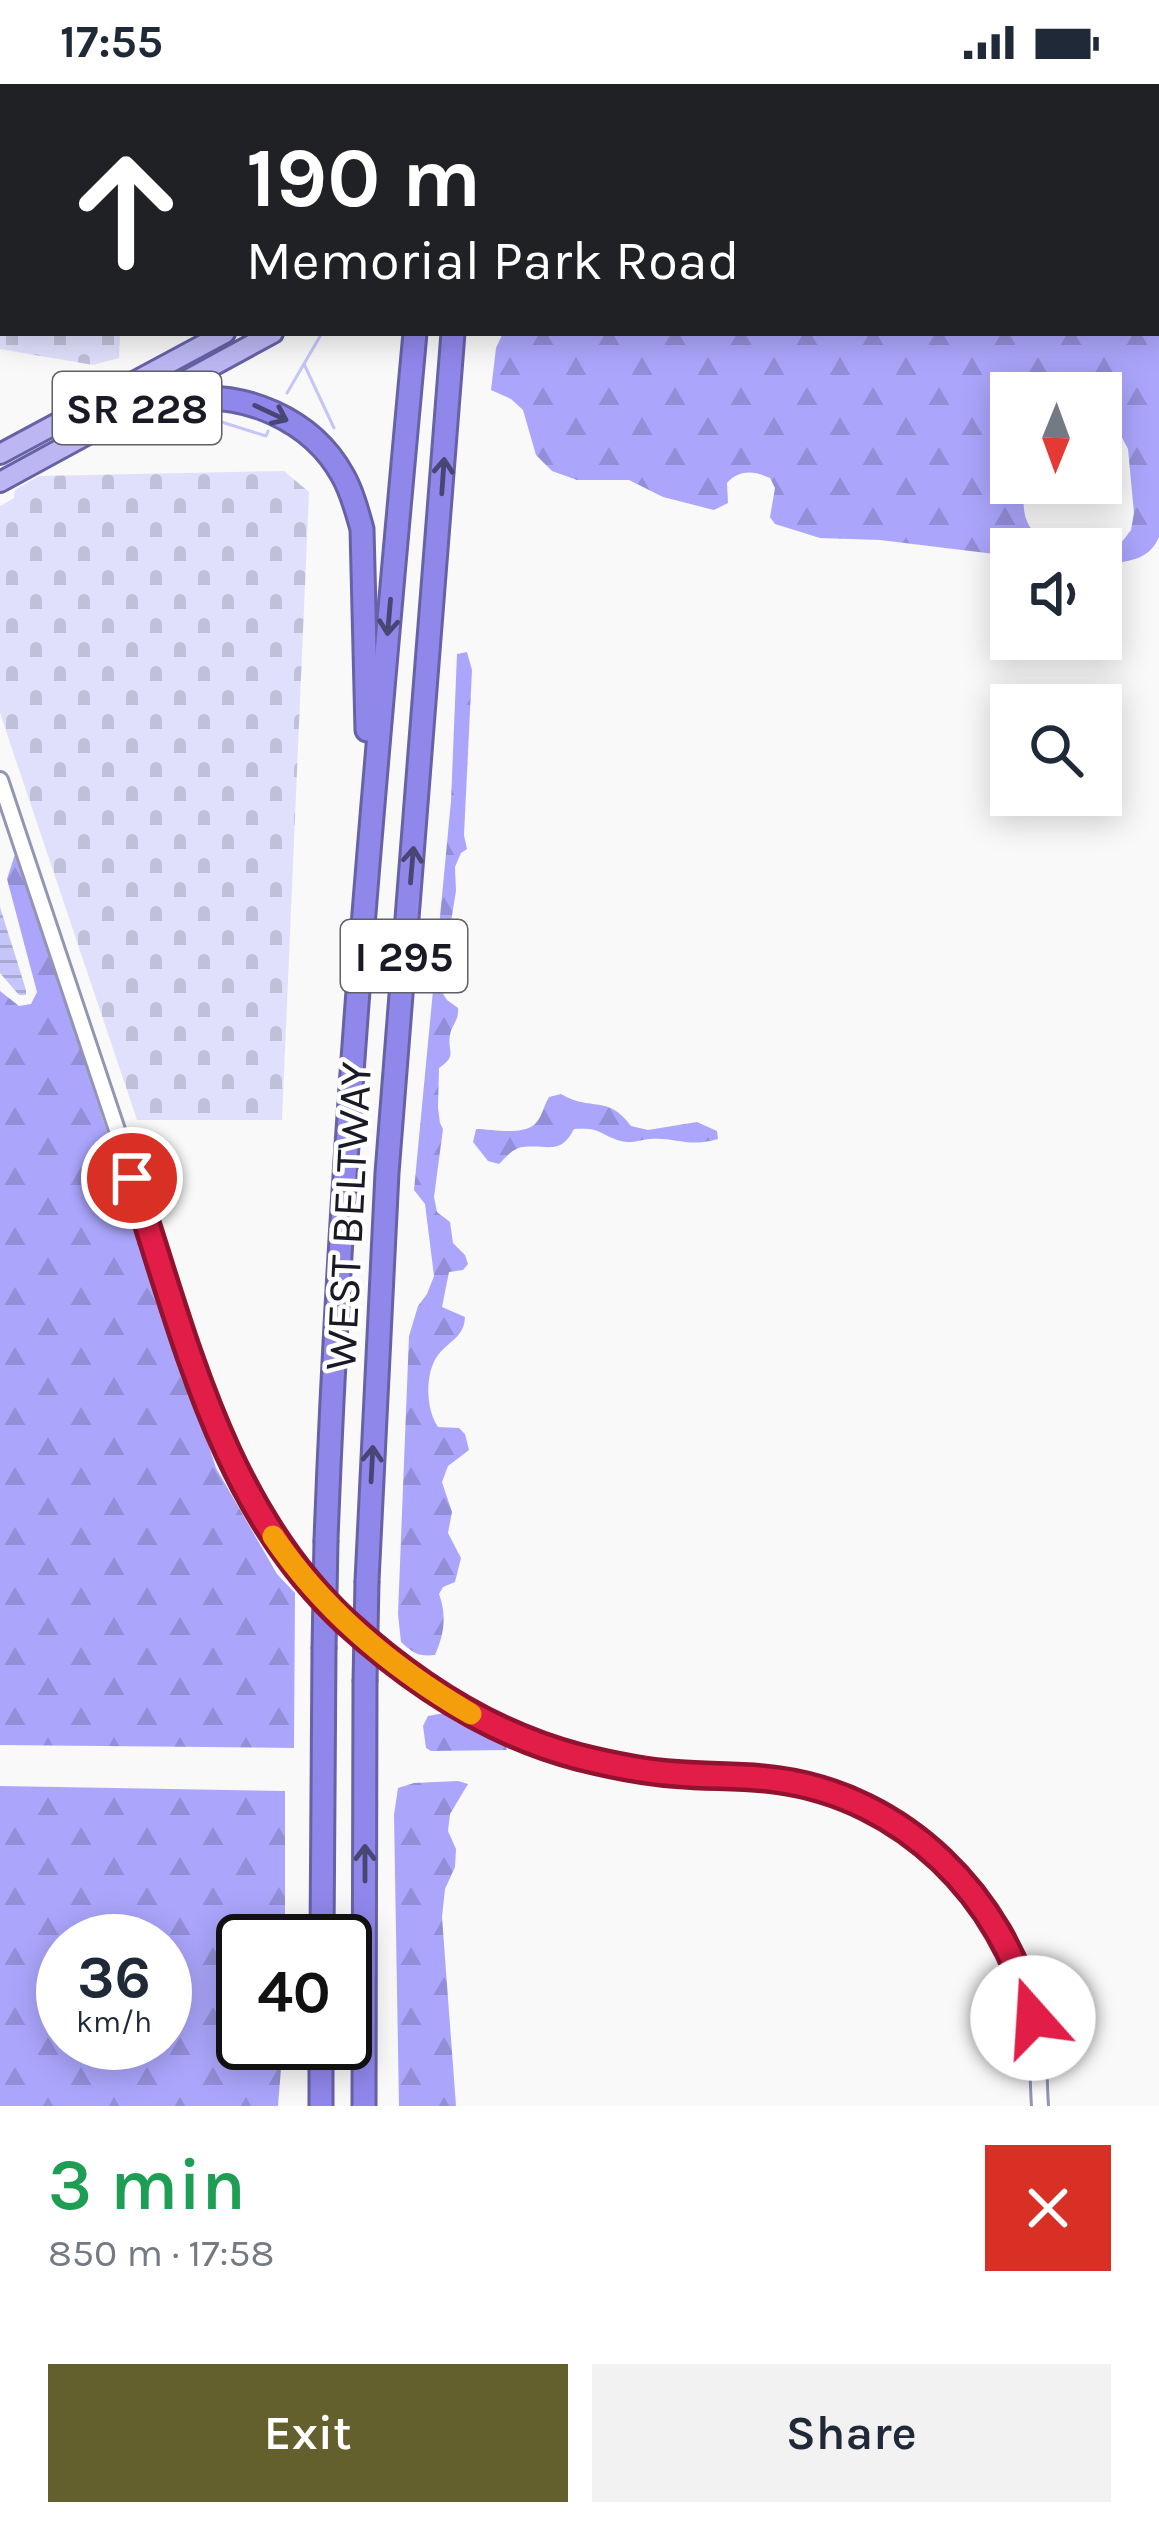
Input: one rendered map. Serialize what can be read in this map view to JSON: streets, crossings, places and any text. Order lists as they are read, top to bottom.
{
  "streets": {
    "highway": ["I 295", "WEST BELTWAY"],
    "main road": ["SR 228"]
  },
  "north": "bottom",
  "page": {
    "status": "17:55",
    "turn": ["190 m", "Memorial Park Road"],
    "speed": "36 km/h",
    "limit": "40",
    "heading": ["3 min", "850 m · 17:58"],
    "buttons": ["Exit", "Share"]
  }
}
